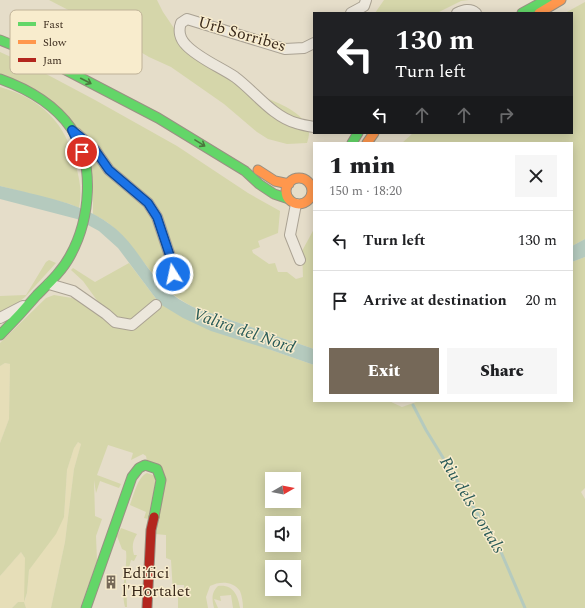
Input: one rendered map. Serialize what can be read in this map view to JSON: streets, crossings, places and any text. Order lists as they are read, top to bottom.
{
  "streets": {
    "street": ["Urb Sorribes"]
  },
  "water": ["Valira del Nord", "Riu dels Cortals"],
  "places": {
    "building": ["Edifici l'Hortalet"]
  },
  "legend": ["Fast", "Slow", "Jam"],
  "north": "right",
  "page": {
    "turn": ["130 m", "Turn left"],
    "heading": ["1 min", "150 m · 18:20"],
    "list": [
      {
        "name": "Turn left",
        "value": "130 m"
      },
      {
        "name": "Arrive at destination",
        "value": "20 m"
      }
    ],
    "buttons": ["Exit", "Share"]
  }
}
